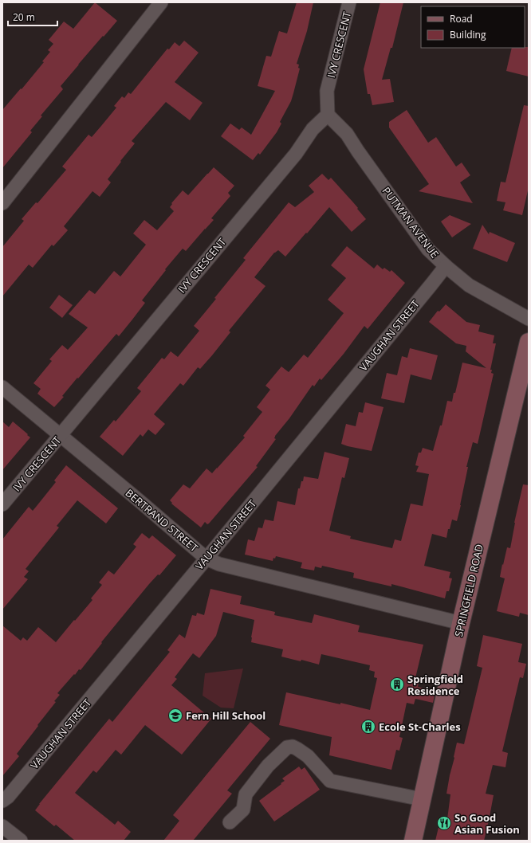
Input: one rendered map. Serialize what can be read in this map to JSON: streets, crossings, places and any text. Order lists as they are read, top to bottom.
{
  "streets": {
    "street": [
      "IVY CRESCENT",
      "PUTMAN AVENUE",
      "VAUGHAN STREET",
      "BERTRAND STREET",
      "SPRINGFIELD ROAD"
    ]
  },
  "crossings": [
    ["IVY CRESCENT", "PUTMAN AVENUE"],
    ["IVY CRESCENT", "BERTRAND STREET"],
    ["PUTMAN AVENUE", "VAUGHAN STREET"],
    ["VAUGHAN STREET", "BERTRAND STREET"],
    ["BERTRAND STREET", "SPRINGFIELD ROAD"]
  ],
  "places": {
    "building": ["Springfield Residence", "Ecole St-Charles"],
    "school or university": ["Fern Hill School"],
    "restaurant": ["So Good Asian Fusion"]
  },
  "legend": ["Road", "Building"],
  "scale_bar": "20 m"
}
